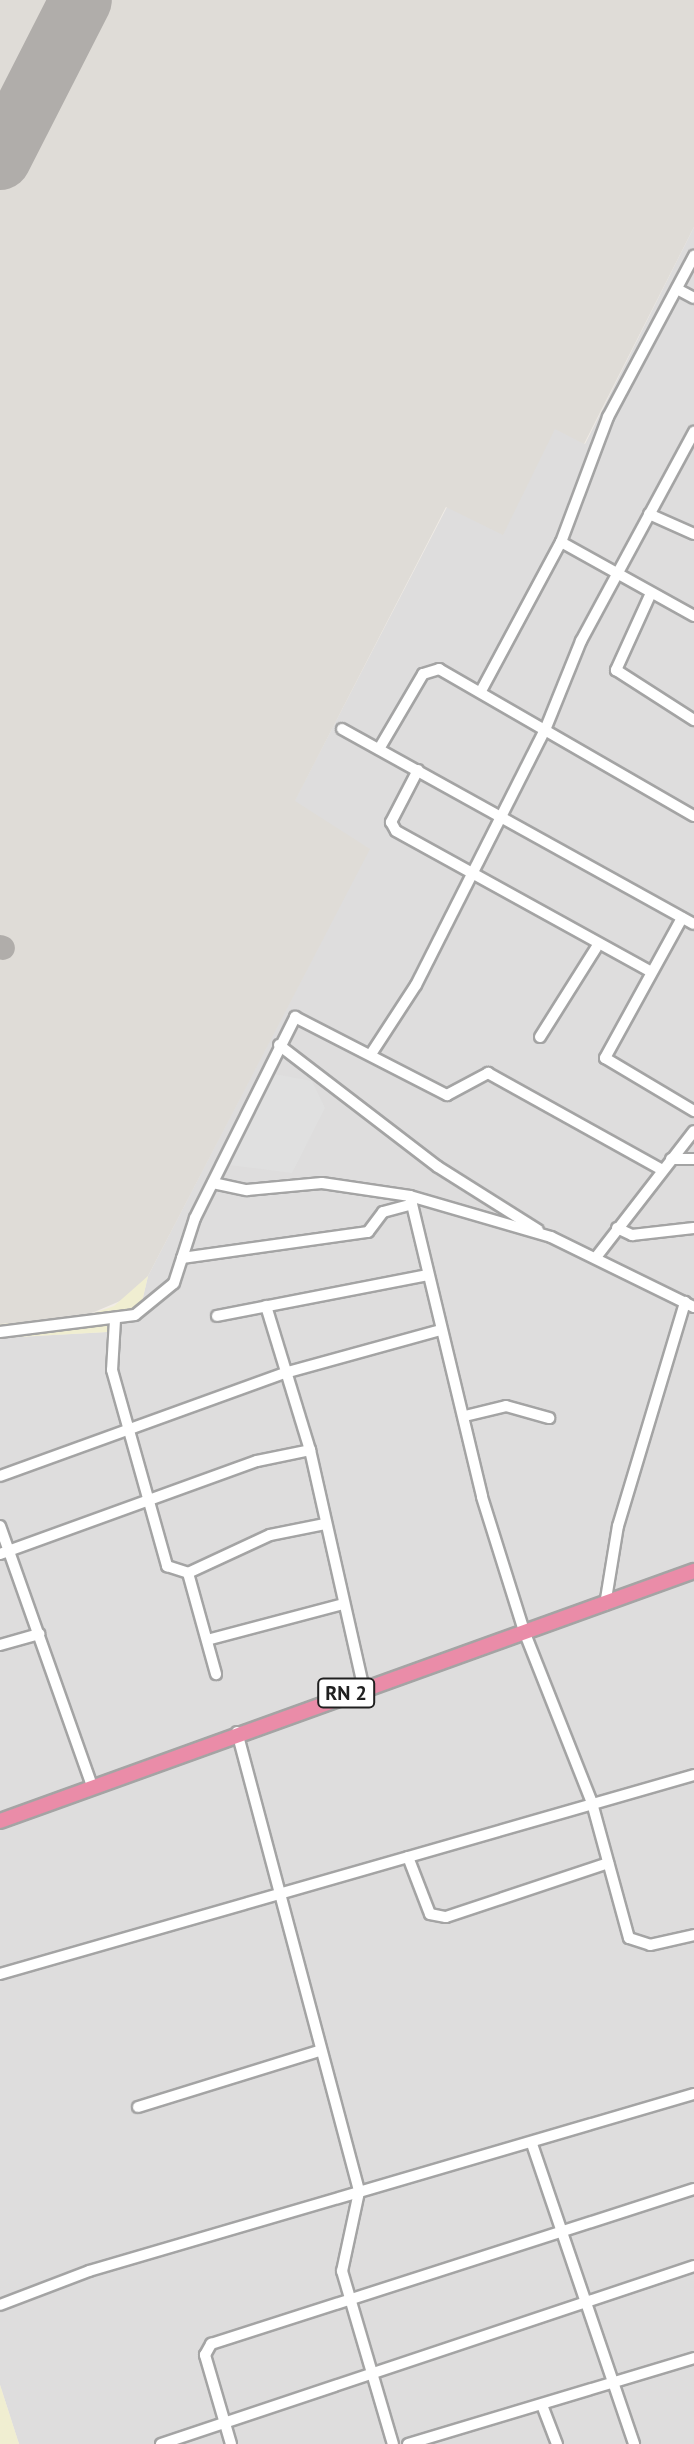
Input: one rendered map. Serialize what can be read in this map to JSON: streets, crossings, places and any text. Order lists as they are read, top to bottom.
{
  "streets": {
    "highway": ["RN 2"]
  }
}
